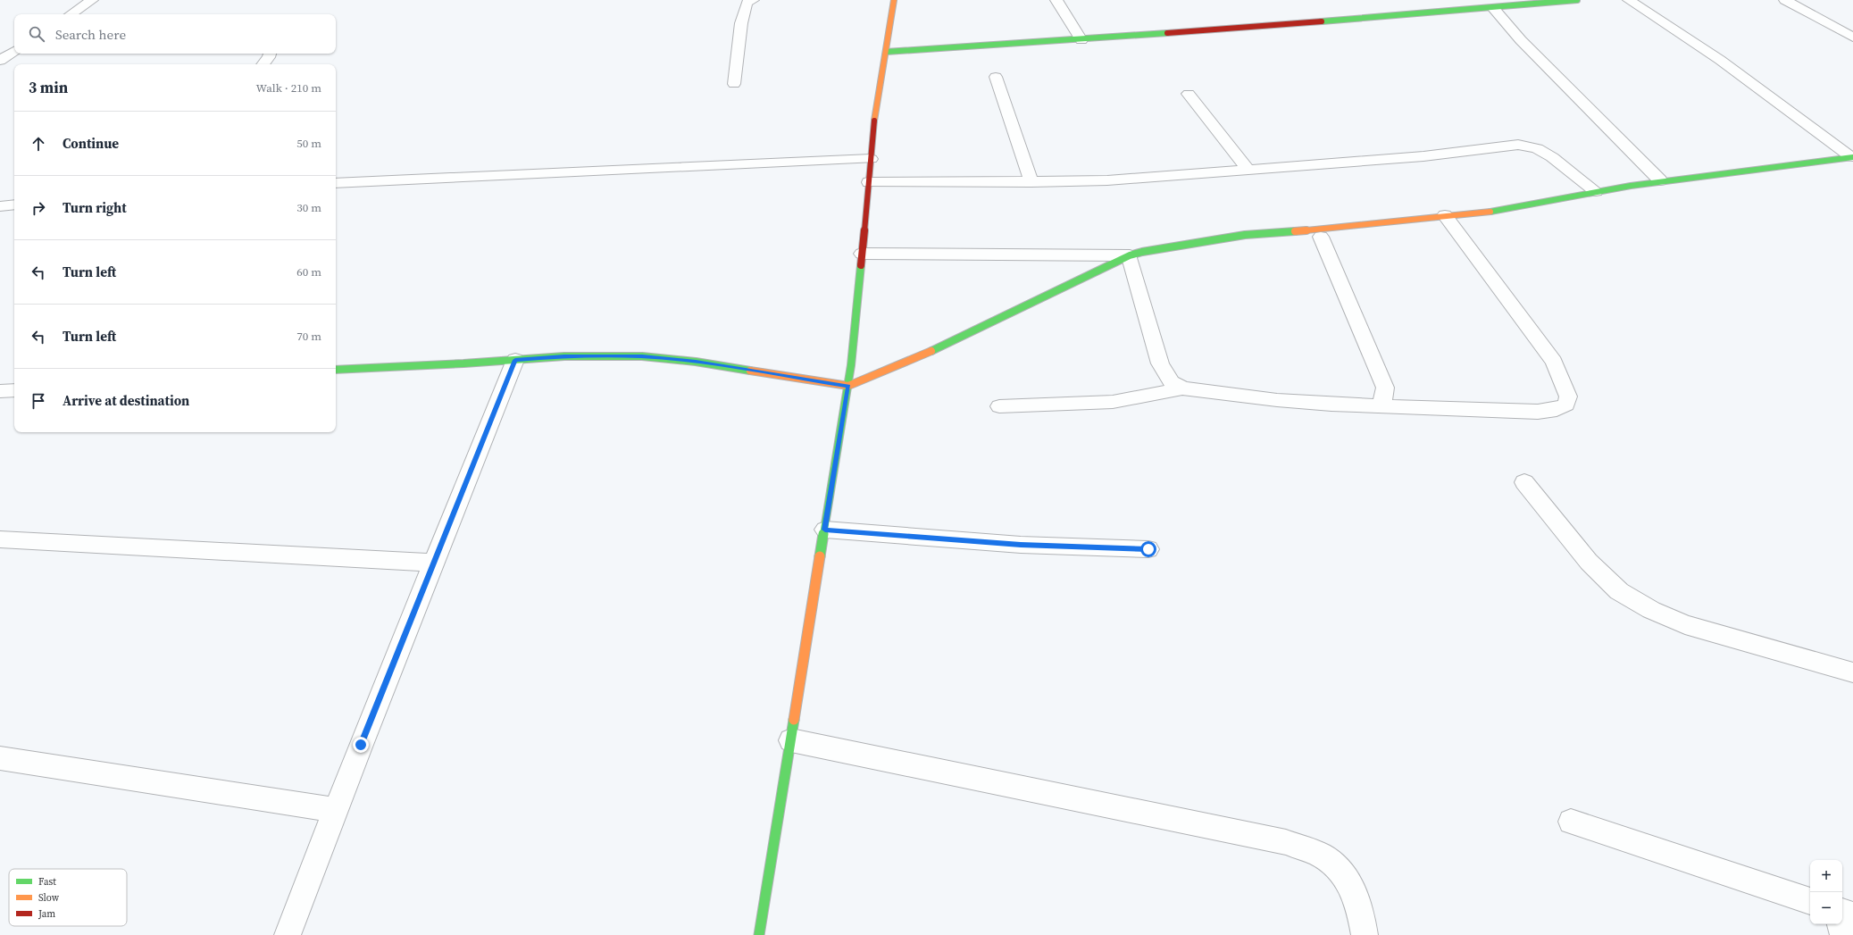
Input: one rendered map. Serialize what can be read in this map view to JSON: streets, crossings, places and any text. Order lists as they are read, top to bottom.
{
  "legend": ["Fast", "Slow", "Jam"],
  "page": {
    "search": "Search here",
    "heading": ["3 min", "Walk · 210 m"],
    "list": [
      ["Continue", "50 m"],
      ["Turn right", "30 m"],
      ["Turn left", "60 m"],
      ["Turn left", "70 m"],
      "Arrive at destination"
    ],
    "map_buttons": ["+", "−"]
  }
}
